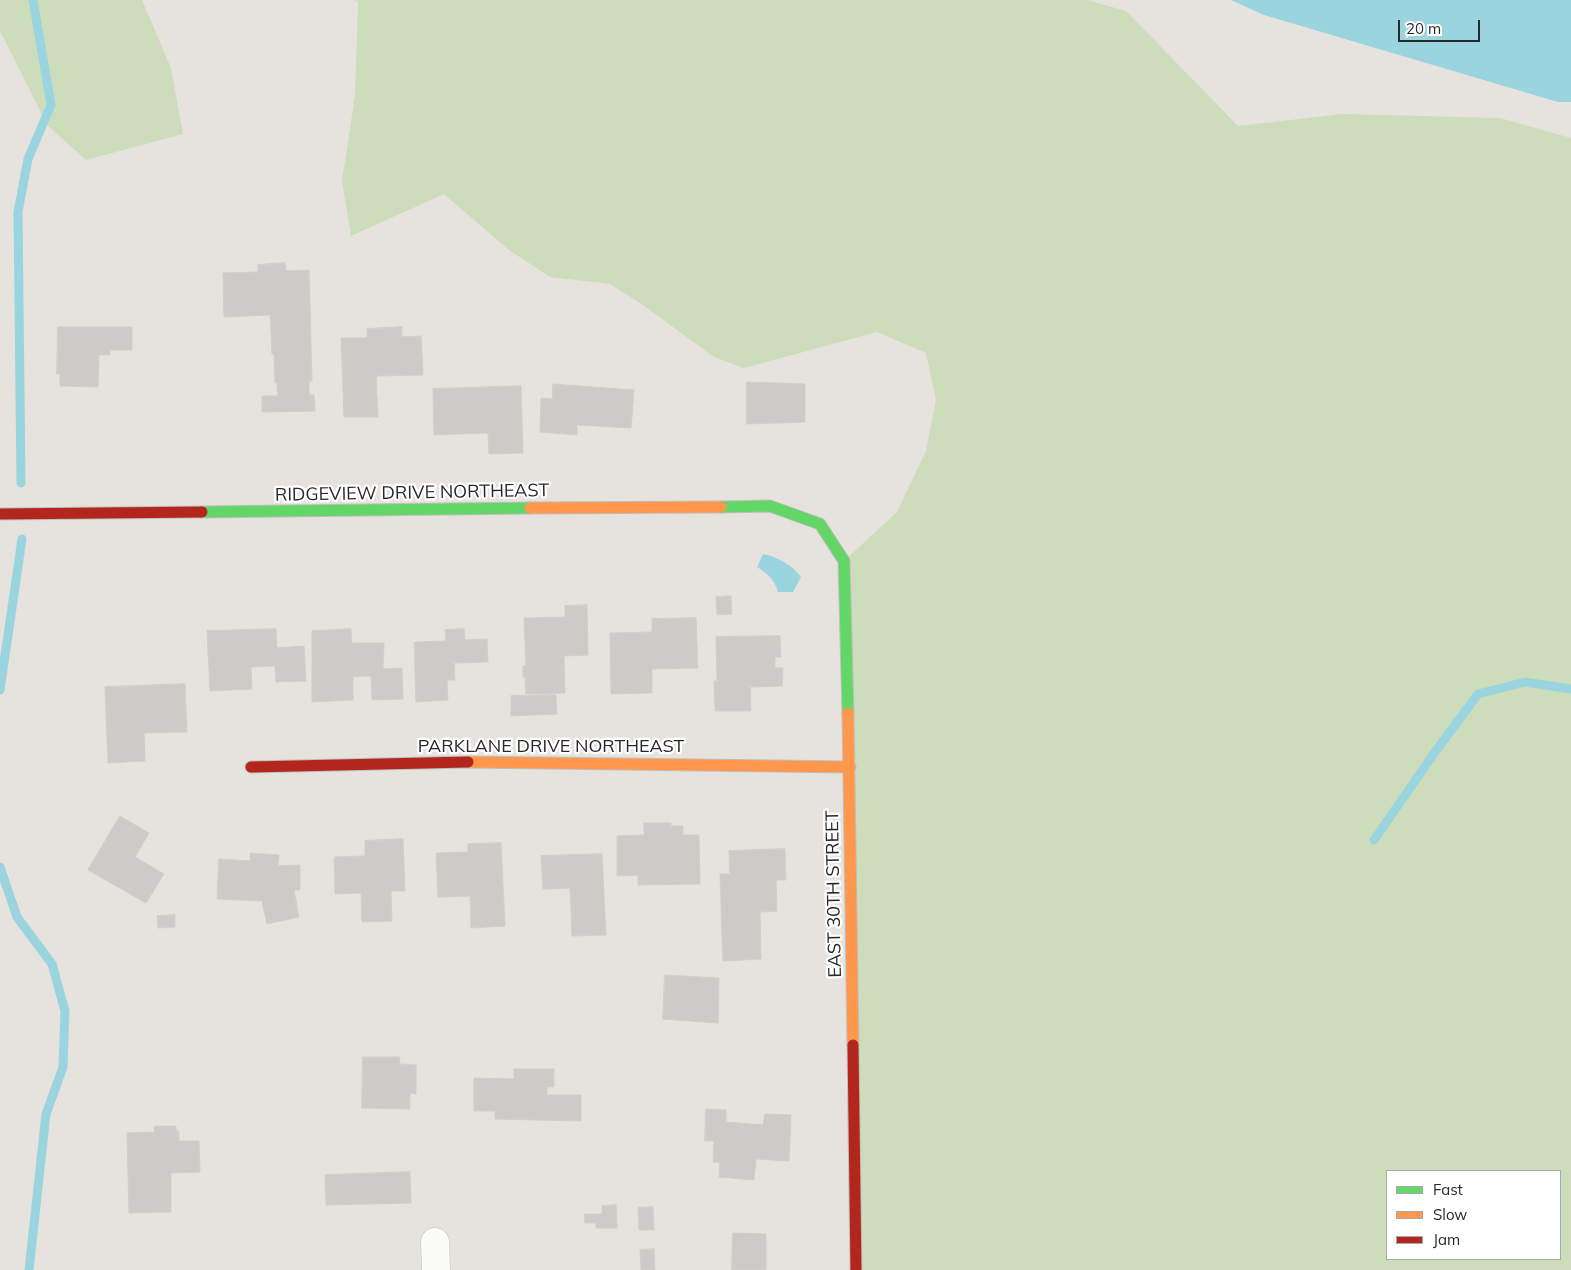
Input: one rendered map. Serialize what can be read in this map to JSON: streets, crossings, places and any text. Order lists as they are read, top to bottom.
{
  "streets": {
    "street": ["RIDGEVIEW DRIVE NORTHEAST", "PARKLANE DRIVE NORTHEAST", "EAST 30TH STREET"]
  },
  "crossings": [
    ["RIDGEVIEW DRIVE NORTHEAST", "EAST 30TH STREET"],
    ["PARKLANE DRIVE NORTHEAST", "EAST 30TH STREET"]
  ],
  "legend": ["Fast", "Slow", "Jam"],
  "scale_bar": "20 m"
}
